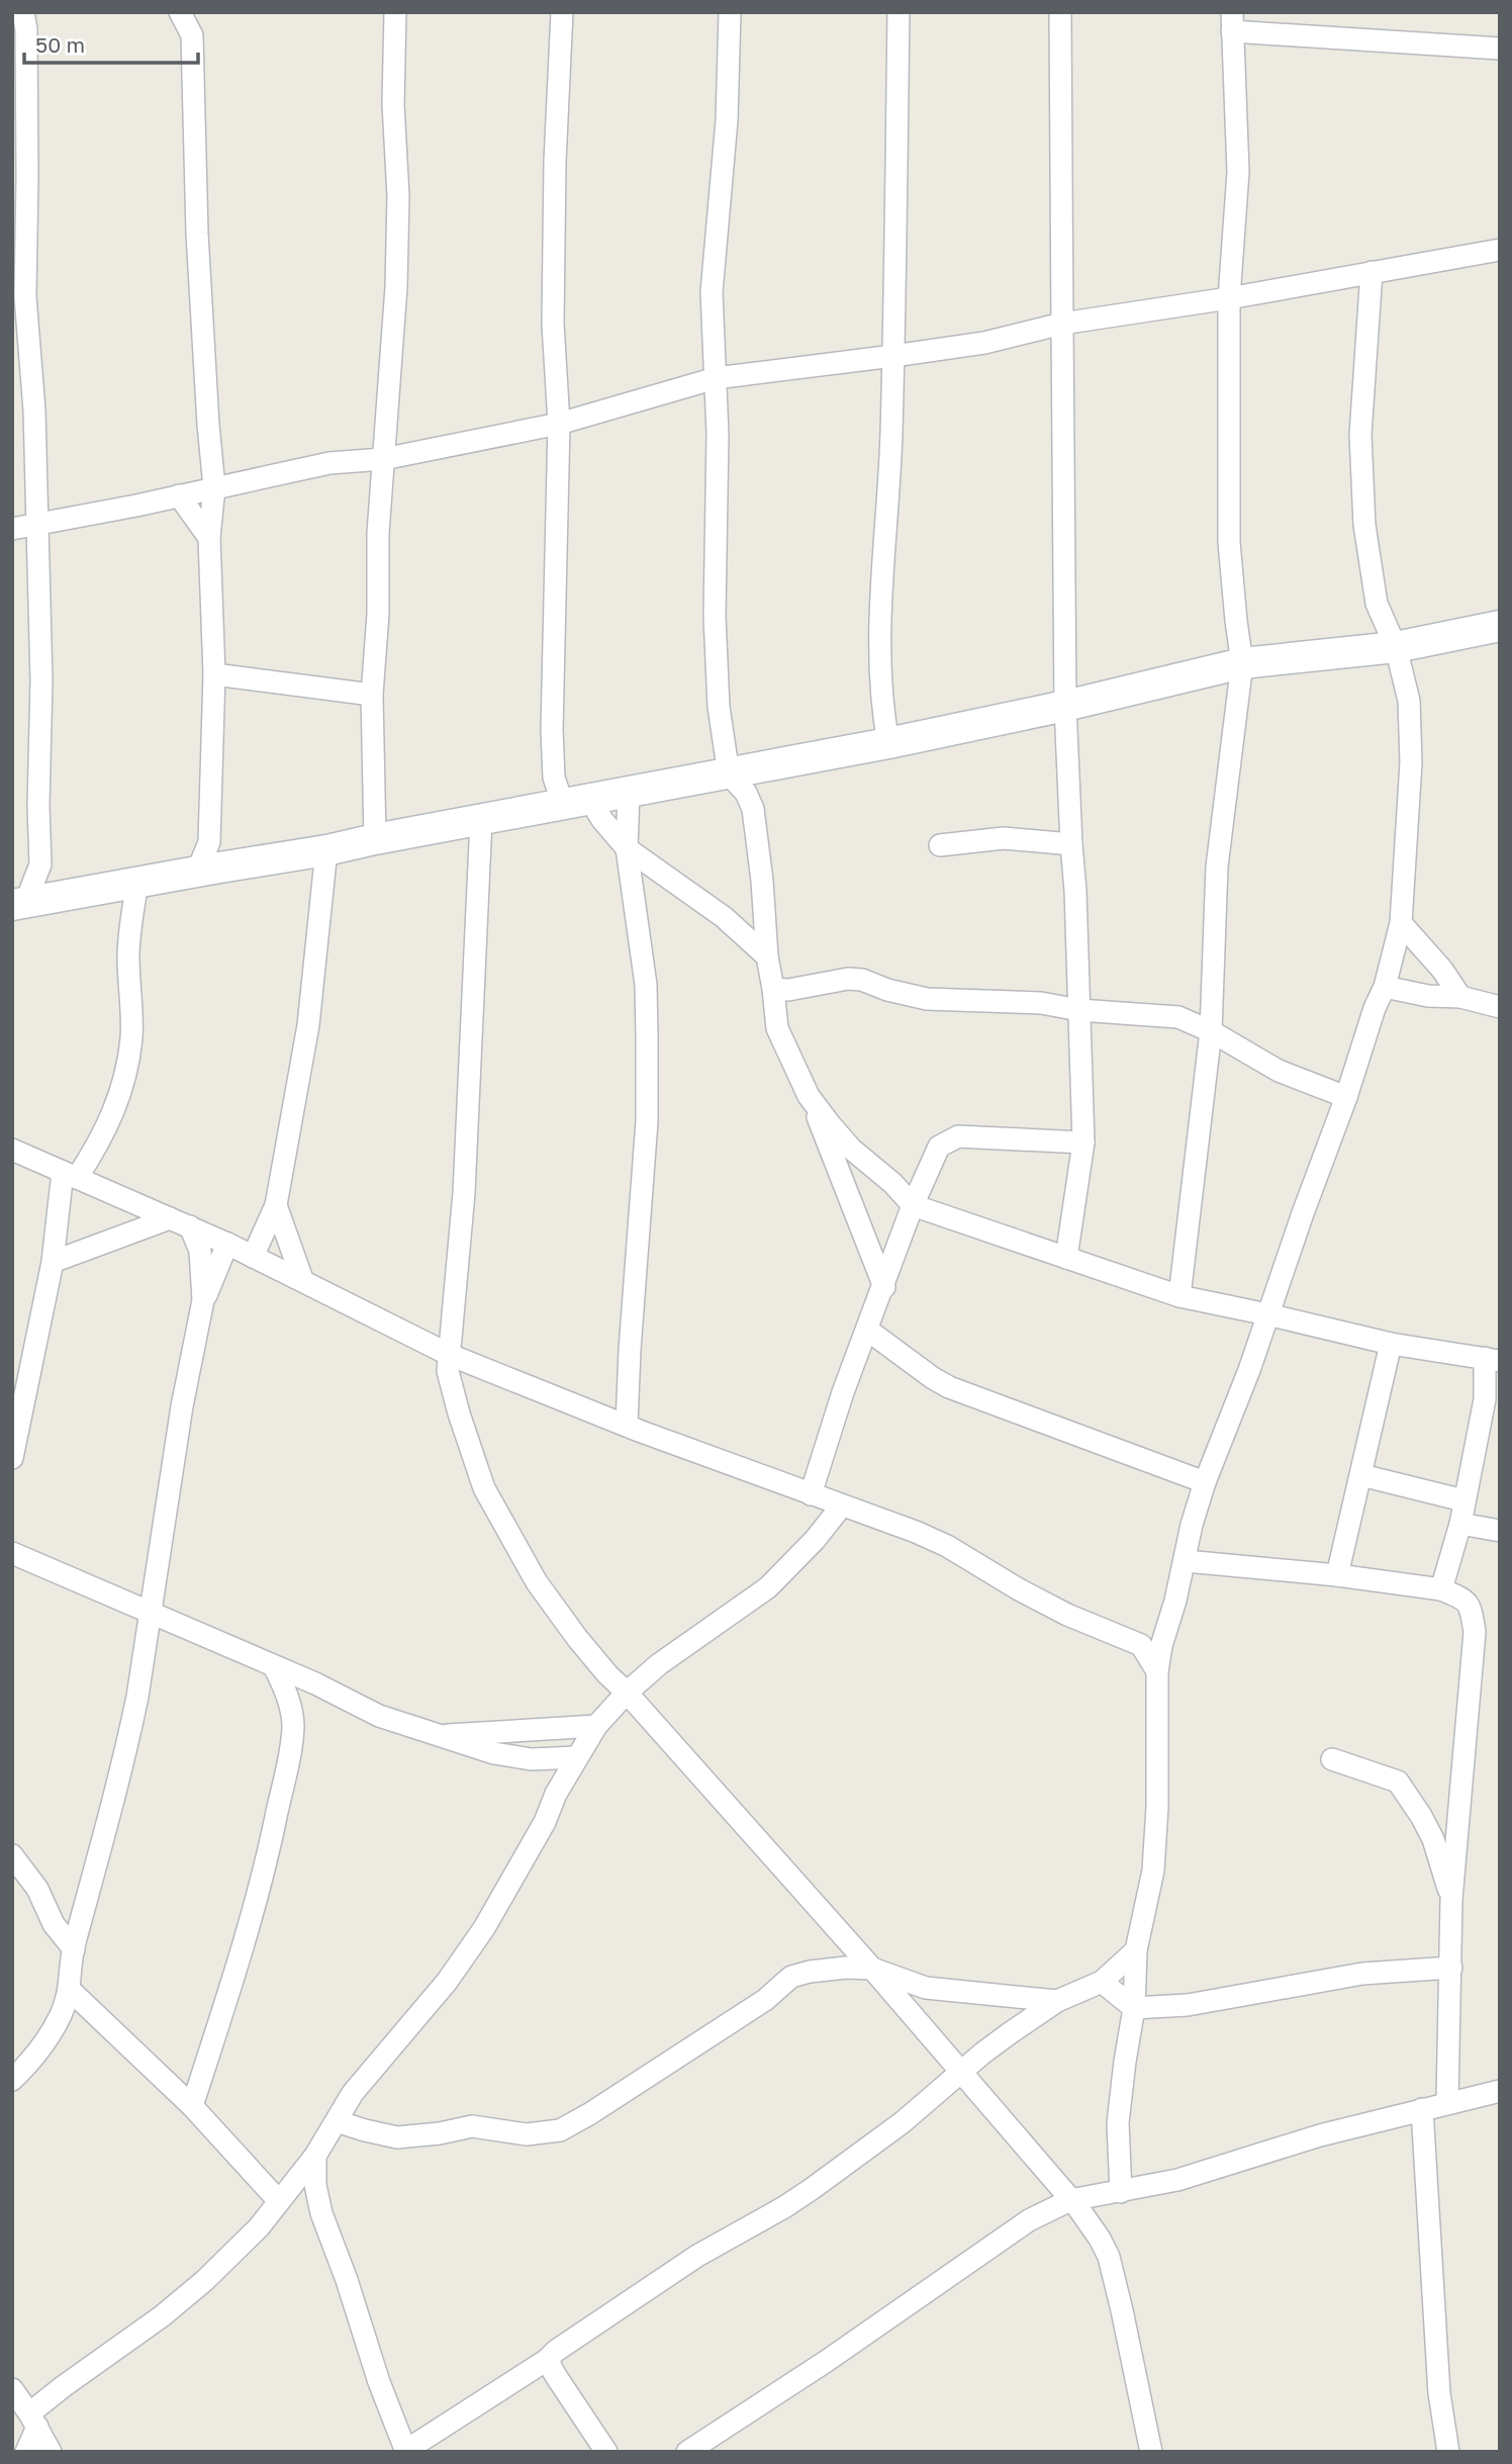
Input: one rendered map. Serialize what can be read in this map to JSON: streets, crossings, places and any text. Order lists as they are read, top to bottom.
{
  "scale_bar": "50 m"
}
